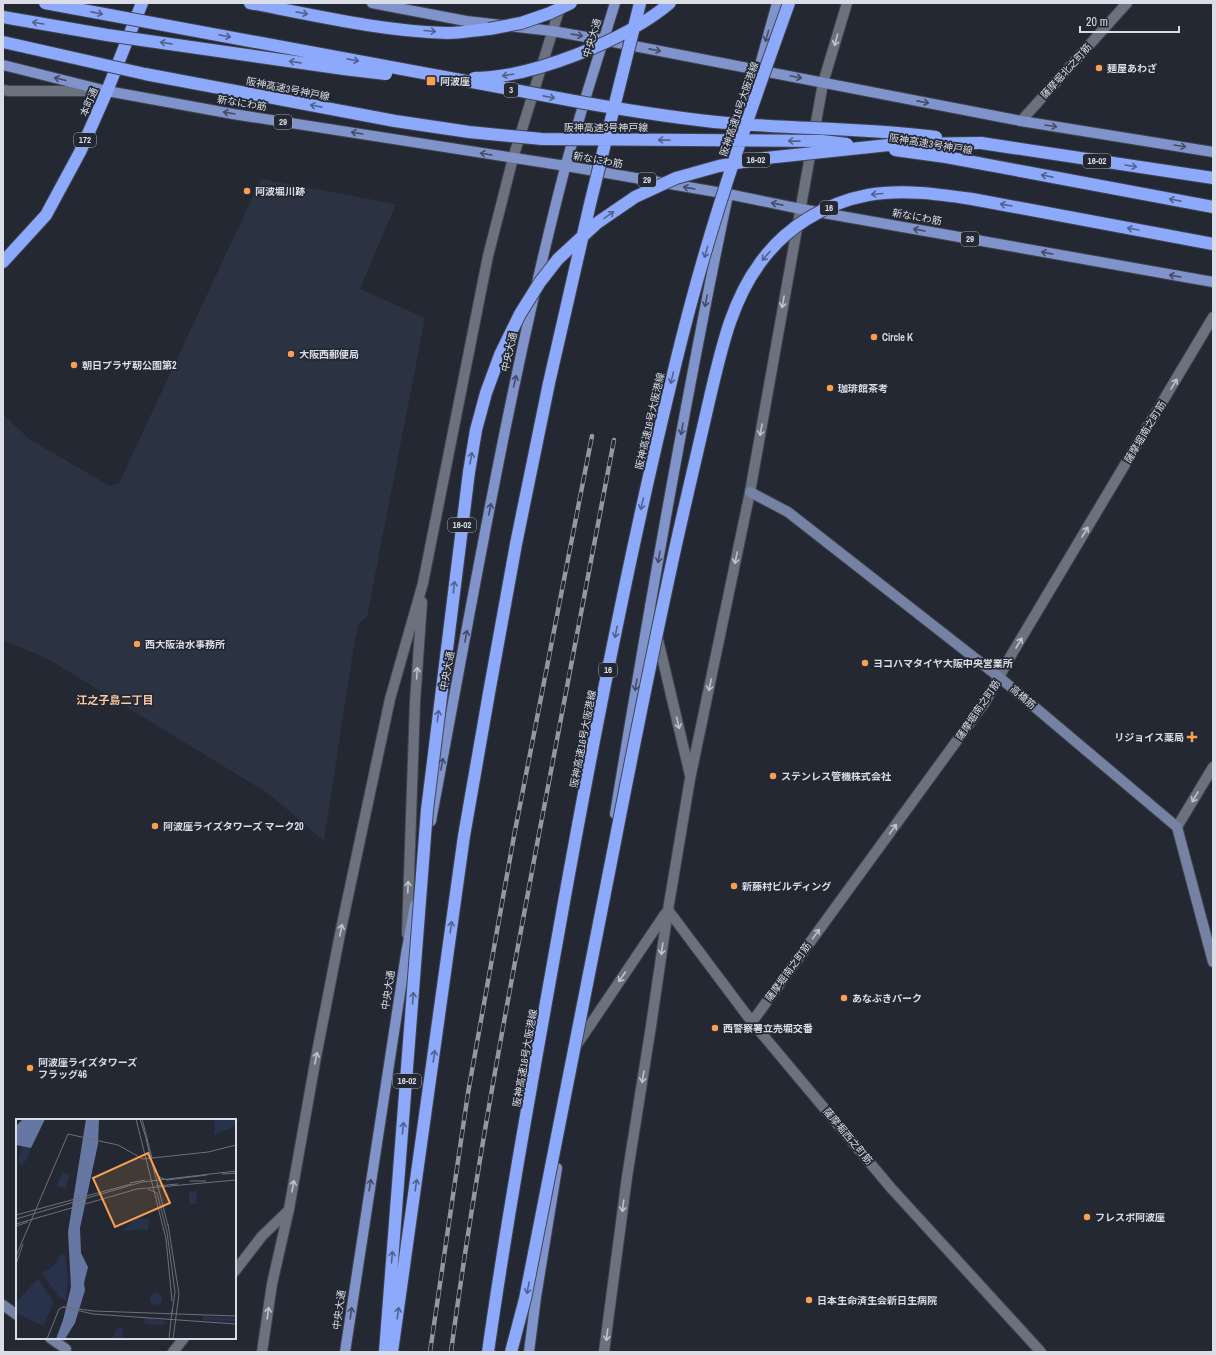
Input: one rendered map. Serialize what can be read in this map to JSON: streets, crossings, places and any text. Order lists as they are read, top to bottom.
{
  "streets": {
    "highway": [
      "阪神高速3号神戸線",
      "3",
      "本町通",
      "阪神高速16号大阪港線",
      "172",
      "16-02",
      "16"
    ],
    "main road": ["中央大通", "新なにわ筋", "29"],
    "street": [
      "薩摩堀北之町筋",
      "薩摩堀南之町筋",
      "高橋筋",
      "薩摩堀西之町筋"
    ]
  },
  "crossings": [
    ["中央大通", "新なにわ筋"],
    ["3", "16-02"],
    ["本町通", "新なにわ筋"],
    ["薩摩堀南之町筋", "高橋筋"],
    ["薩摩堀南之町筋", "薩摩堀西之町筋"]
  ],
  "one_way": ["中央大通", "新なにわ筋", "薩摩堀南之町筋"],
  "districts": ["江之子島二丁目"],
  "places": {
    "other": [
      "麺屋あわざ",
      "阿波堀川跡",
      "Circle K",
      "大阪西郵便局",
      "朝日プラザ靭公園第2",
      "珈琲館茶考",
      "西大阪治水事務所",
      "ヨコハマタイヤ大阪中央営業所",
      "ステンレス管機株式会社",
      "阿波座ライズタワーズ マーク20",
      "新藤村ビルディング",
      "あなぶきパーク",
      "西警察署立売堀交番",
      "阿波座ライズタワーズ フラッグ46",
      "フレスポ阿波座",
      "日本生命済生会新日生病院"
    ],
    "transit": ["阿波座"],
    "health": ["リジョイス薬局"]
  },
  "scale_bar": "20 m"
}
